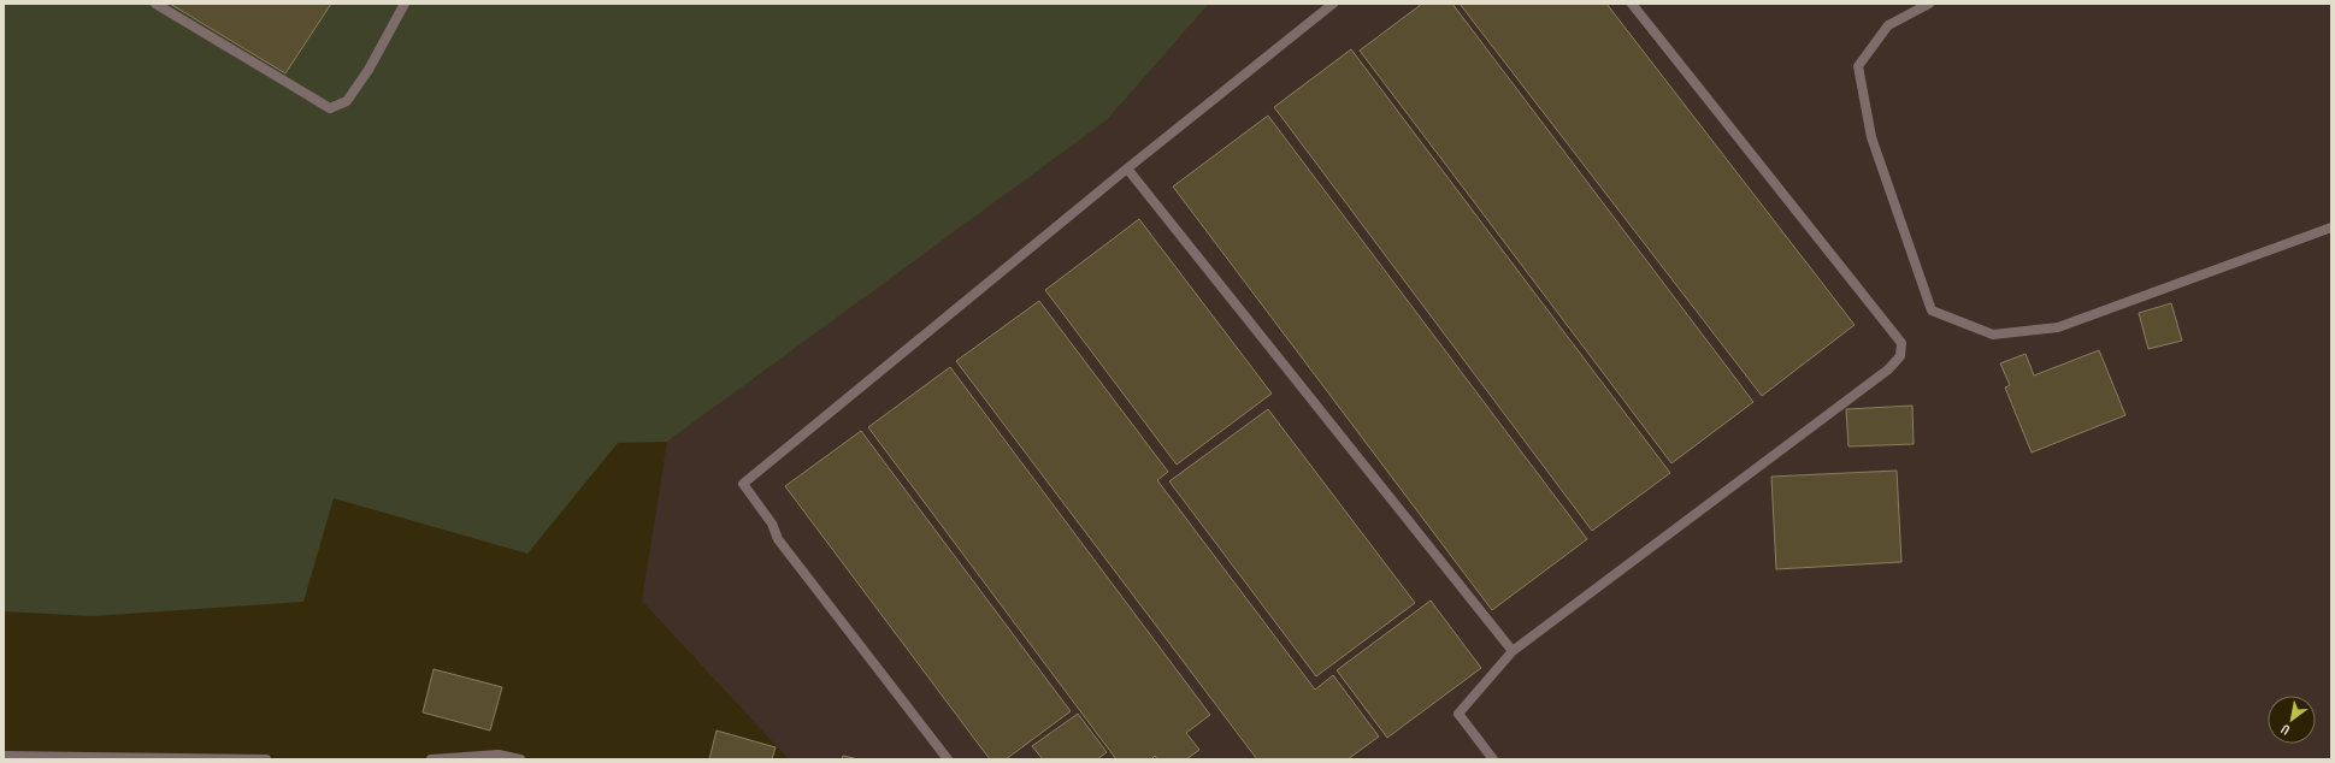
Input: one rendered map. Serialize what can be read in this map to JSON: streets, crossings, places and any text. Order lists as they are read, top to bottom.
{
  "north": "bottom left"
}
